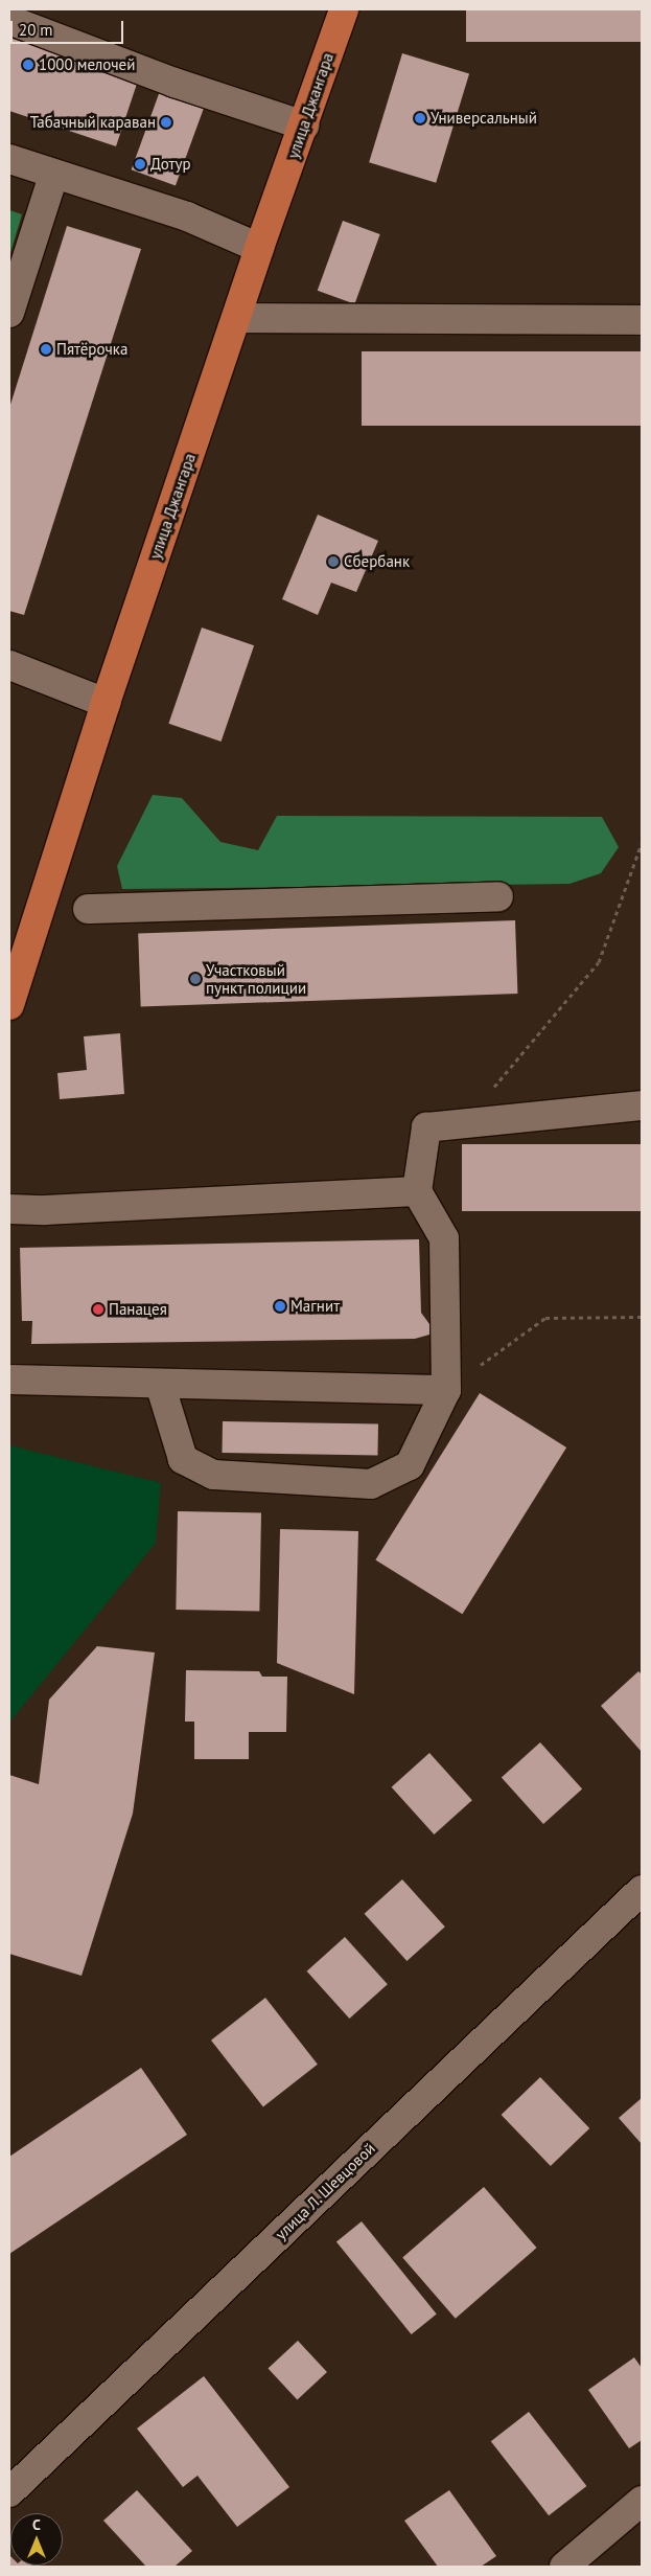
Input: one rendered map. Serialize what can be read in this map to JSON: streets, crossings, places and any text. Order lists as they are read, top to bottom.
{
  "streets": {
    "main road": ["улица Джангара"],
    "street": ["улица Л. Шевцовой"]
  },
  "places": [
    "1000 мелочей",
    "Универсальный",
    "Табачный караван",
    "Дотур",
    "Пятёрочка",
    "Сбербанк",
    "Участковый пункт полиции",
    "Магнит",
    "Панацея"
  ],
  "scale_bar": "20 m",
  "north": "top"
}
